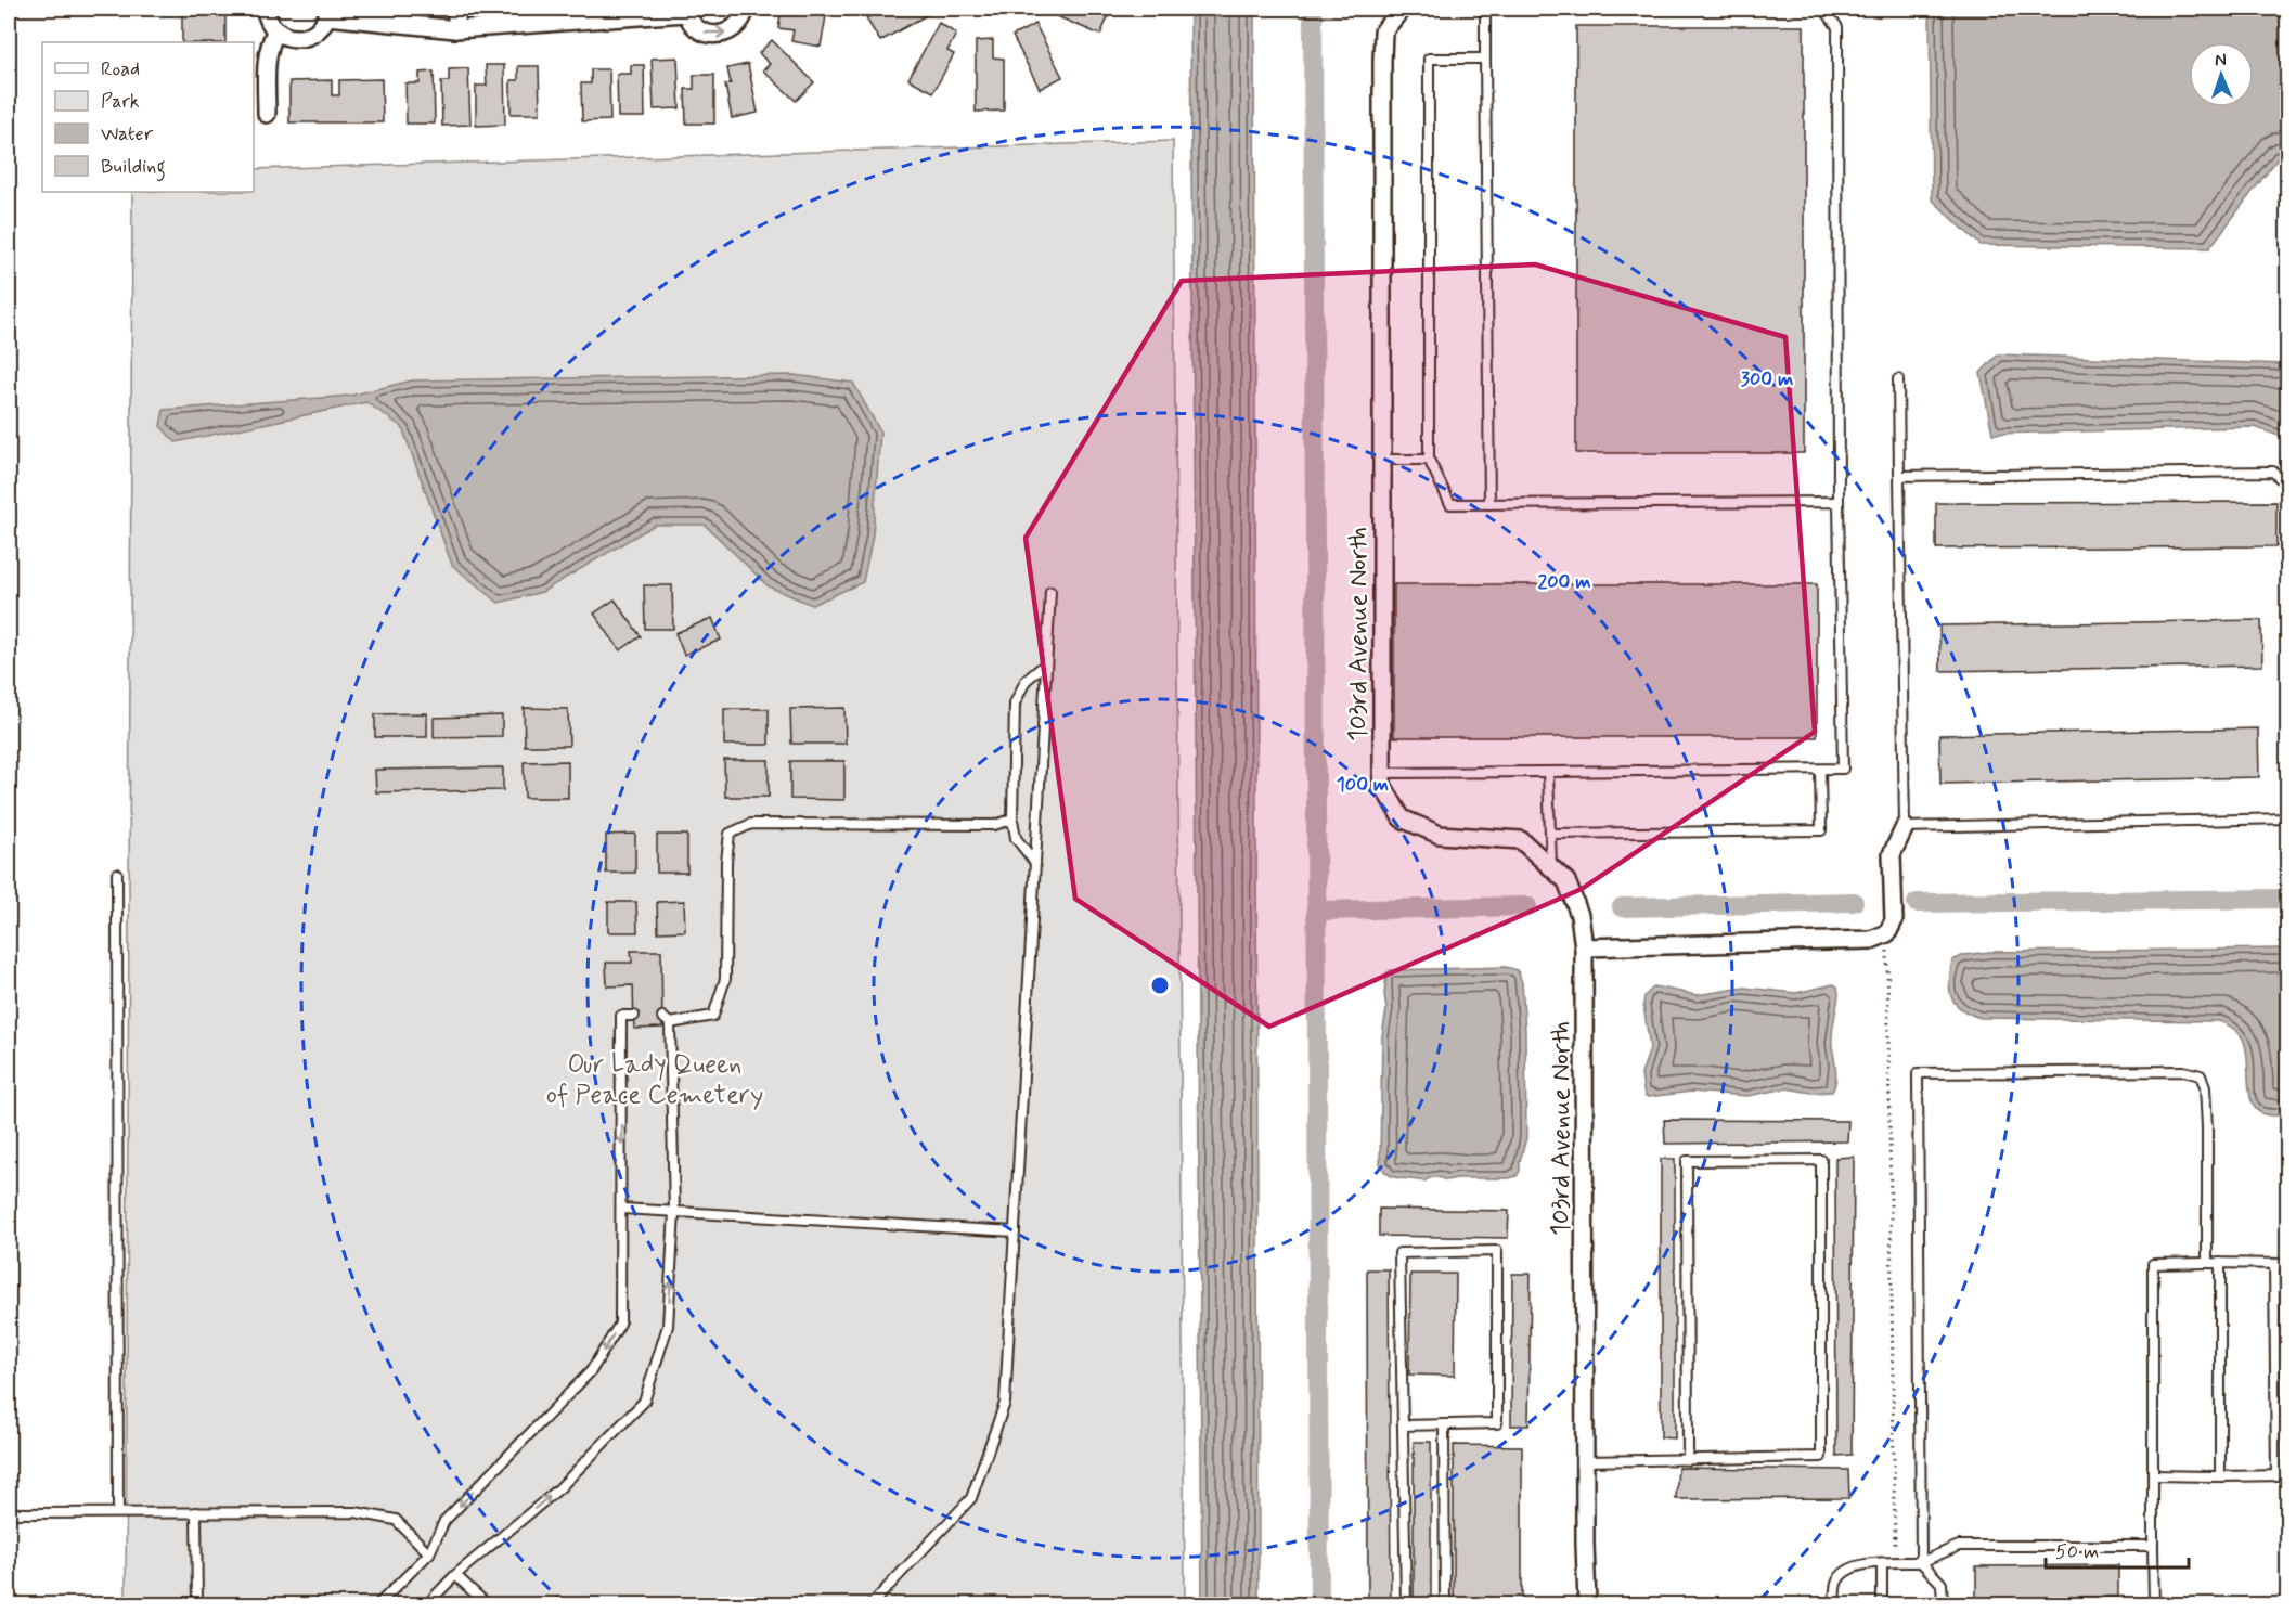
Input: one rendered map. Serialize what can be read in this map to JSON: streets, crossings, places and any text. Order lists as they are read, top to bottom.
{
  "streets": {
    "street": ["103rd Avenue North"]
  },
  "parks": ["Our Lady Queen of Peace Cemetery"],
  "legend": [
    "Road",
    "Park",
    "Water",
    "Building"
  ],
  "scale_bar": "50 m",
  "north": "top",
  "rings": ["300 m", "200 m", "100 m"]
}
